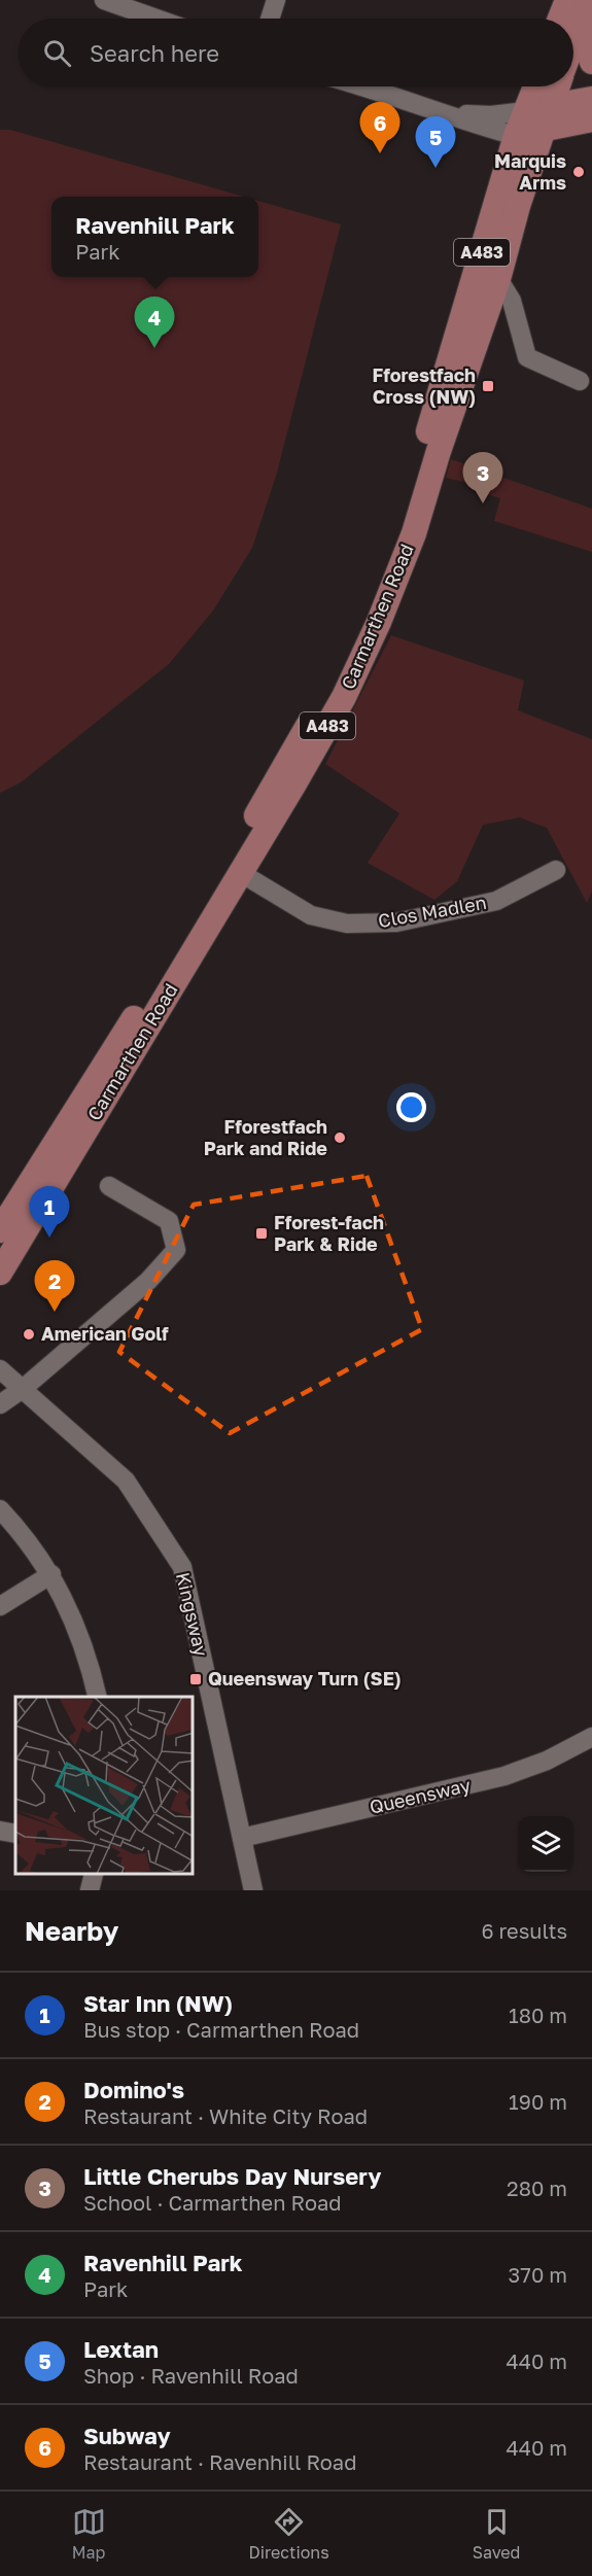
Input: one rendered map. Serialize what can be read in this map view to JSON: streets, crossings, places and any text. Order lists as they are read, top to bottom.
{
  "streets": {
    "main road": ["A483", "Carmarthen Road"],
    "street": ["Clos Madlen", "Kingsway", "Queensway"]
  },
  "crossings": [
    ["Carmarthen Road", "Clos Madlen"],
    ["Kingsway", "Queensway"]
  ],
  "places": {
    "other": ["Marquis Arms", "Fforestfach Park and Ride", "American Golf"],
    "transit": ["Fforestfach Cross (NW)", "Fforest-fach Park & Ride", "Queensway Turn (SE)"]
  },
  "page": {
    "search": "Search here",
    "pins": [
      "6",
      "5",
      "4",
      "3",
      "1",
      "2"
    ],
    "popup": ["Ravenhill Park", "Park"],
    "heading": ["Nearby", "6 results"],
    "list": [
      {
        "mark": "1",
        "name": "Star Inn (NW)",
        "note": "Bus stop · Carmarthen Road",
        "value": "180 m"
      },
      {
        "mark": "2",
        "name": "Domino's",
        "note": "Restaurant · White City Road",
        "value": "190 m"
      },
      {
        "mark": "3",
        "name": "Little Cherubs Day Nursery",
        "note": "School · Carmarthen Road",
        "value": "280 m"
      },
      {
        "mark": "4",
        "name": "Ravenhill Park",
        "note": "Park",
        "value": "370 m"
      },
      {
        "mark": "5",
        "name": "Lextan",
        "note": "Shop · Ravenhill Road",
        "value": "440 m"
      },
      {
        "mark": "6",
        "name": "Subway",
        "note": "Restaurant · Ravenhill Road",
        "value": "440 m"
      }
    ],
    "nav": ["Map", "Directions", "Saved"]
  }
}
